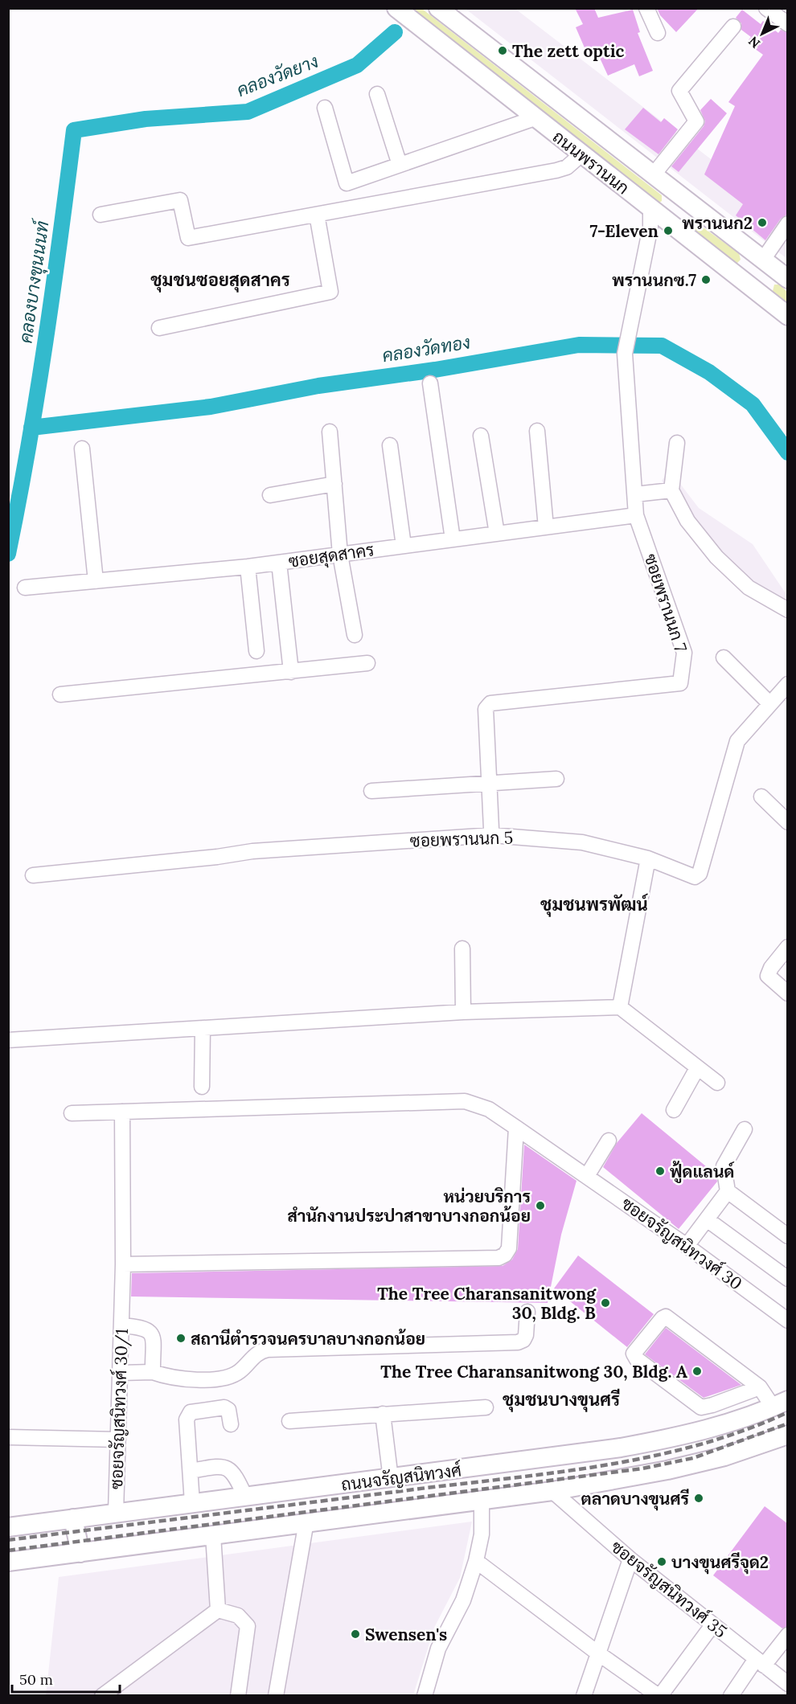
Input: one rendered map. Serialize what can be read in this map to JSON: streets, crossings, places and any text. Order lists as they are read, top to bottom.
{
  "streets": {
    "main road": ["ถนนพรานนก", "ถนนจรัญสนิทวงศ์"],
    "street": [
      "ซอยสุดสาคร",
      "ซอยพรานนก 7",
      "ซอยพรานนก 5",
      "ซอยจรัญสนิทวงศ์ 30",
      "ซอยจรัญสนิทวงศ์ 30/1",
      "ซอยจรัญสนิทวงศ์ 35"
    ]
  },
  "crossings": [
    ["ถนนพรานนก", "ซอยพรานนก 7"],
    ["ซอยสุดสาคร", "ซอยพรานนก 7"],
    ["ซอยจรัญสนิทวงศ์ 30", "ซอยจรัญสนิทวงศ์ 30/1"],
    ["ซอยจรัญสนิทวงศ์ 30/1", "ถนนจรัญสนิทวงศ์"],
    ["ถนนจรัญสนิทวงศ์", "ซอยจรัญสนิทวงศ์ 35"]
  ],
  "districts": ["ชุมชนซอยสุดสาคร", "ชุมชนพรพัฒน์", "ชุมชนบางขุนศรี"],
  "water": ["คลองวัดยาง", "คลองบางขุนนนท์", "คลองวัดทอง"],
  "places": [
    "The zett optic",
    "พรานนก2",
    "7-Eleven",
    "พรานนกซ.7",
    "ฟู้ดแลนด์",
    "หน่วยบริการ สำนักงานประปาสาขาบางกอกน้อย",
    "The Tree Charansanitwong 30, Bldg. B",
    "สถานีตำรวจนครบาลบางกอกน้อย",
    "The Tree Charansanitwong 30, Bldg. A",
    "ตลาดบางขุนศรี",
    "บางขุนศรีจุด2",
    "Swensen's"
  ],
  "scale_bar": "50 m",
  "north": "bottom left"
}
